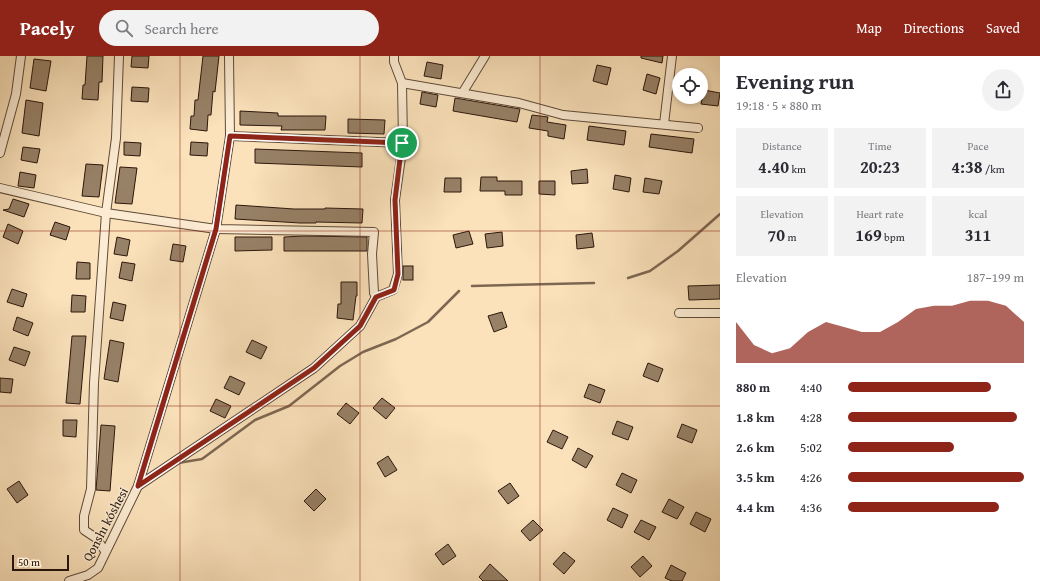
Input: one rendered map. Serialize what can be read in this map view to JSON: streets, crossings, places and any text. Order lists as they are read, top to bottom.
{
  "streets": {
    "street": ["Qonshı kóshesi"]
  },
  "scale_bar": "50 m",
  "page": {
    "header": "Pacely",
    "search": "Search here",
    "nav": ["Map", "Directions", "Saved"],
    "heading": ["Evening run", "19:18 · 5 × 880 m"],
    "stats": [
      ["Distance", "4.40 km"],
      ["Time", "20:23"],
      ["Pace", "4:38 /km"],
      ["Elevation", "70 m"],
      ["Heart rate", "169 bpm"],
      ["kcal", "311"]
    ],
    "chart": ["Elevation", "187–199 m"],
    "list": [
      {
        "name": "880 m",
        "note": "4:40"
      },
      {
        "name": "1.8 km",
        "note": "4:28"
      },
      {
        "name": "2.6 km",
        "note": "5:02"
      },
      {
        "name": "3.5 km",
        "note": "4:26"
      },
      {
        "name": "4.4 km",
        "note": "4:36"
      }
    ],
    "scale": "50 m"
  }
}
